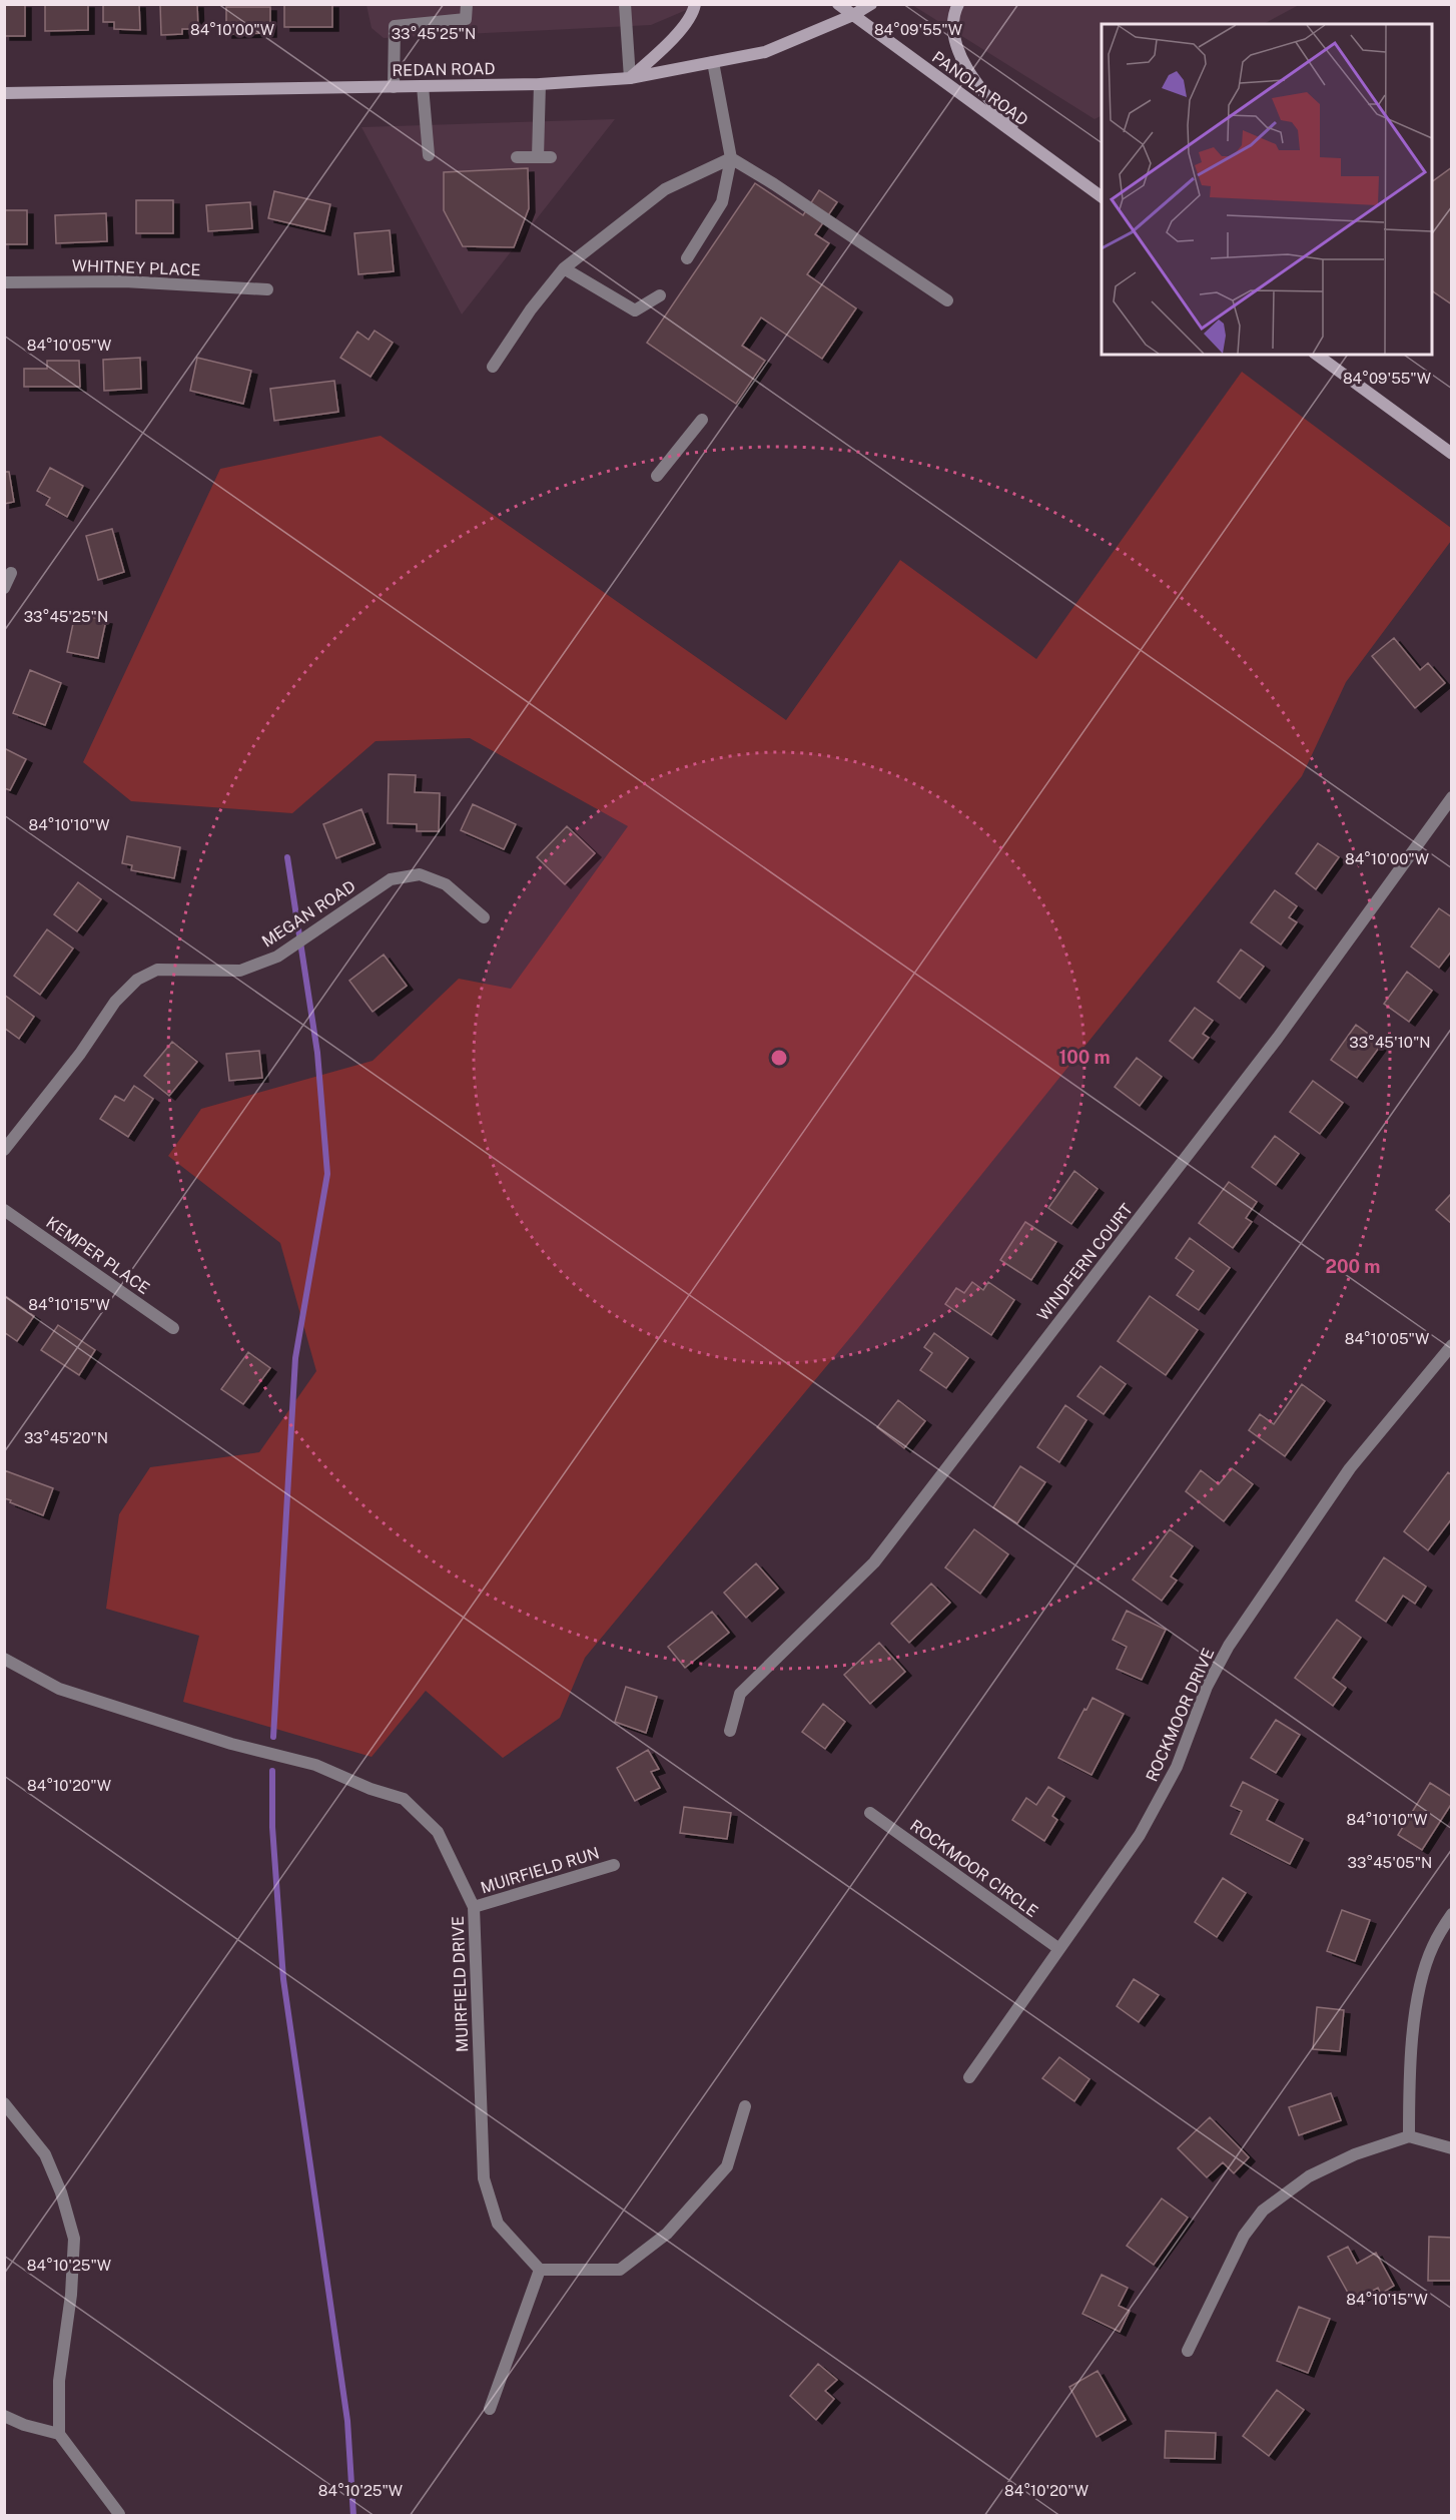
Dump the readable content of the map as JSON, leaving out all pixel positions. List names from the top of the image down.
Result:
{
  "streets": {
    "main road": ["REDAN ROAD", "PANOLA ROAD"],
    "street": [
      "WHITNEY PLACE",
      "MEGAN ROAD",
      "KEMPER PLACE",
      "WINDFERN COURT",
      "ROCKMOOR DRIVE",
      "ROCKMOOR CIRCLE",
      "MUIRFIELD RUN",
      "MUIRFIELD DRIVE"
    ]
  },
  "crossings": [
    ["REDAN ROAD", "PANOLA ROAD"],
    ["ROCKMOOR DRIVE", "ROCKMOOR CIRCLE"],
    ["MUIRFIELD RUN", "MUIRFIELD DRIVE"]
  ],
  "coordinates": [
    "84°10'00\"W",
    "84°09'55\"W",
    "33°45'25\"N",
    "84°10'05\"W",
    "84°10'10\"W",
    "33°45'10\"N",
    "84°10'15\"W",
    "33°45'20\"N",
    "84°10'20\"W",
    "33°45'05\"N",
    "84°10'25\"W"
  ],
  "rings": ["100 m", "200 m"]
}
